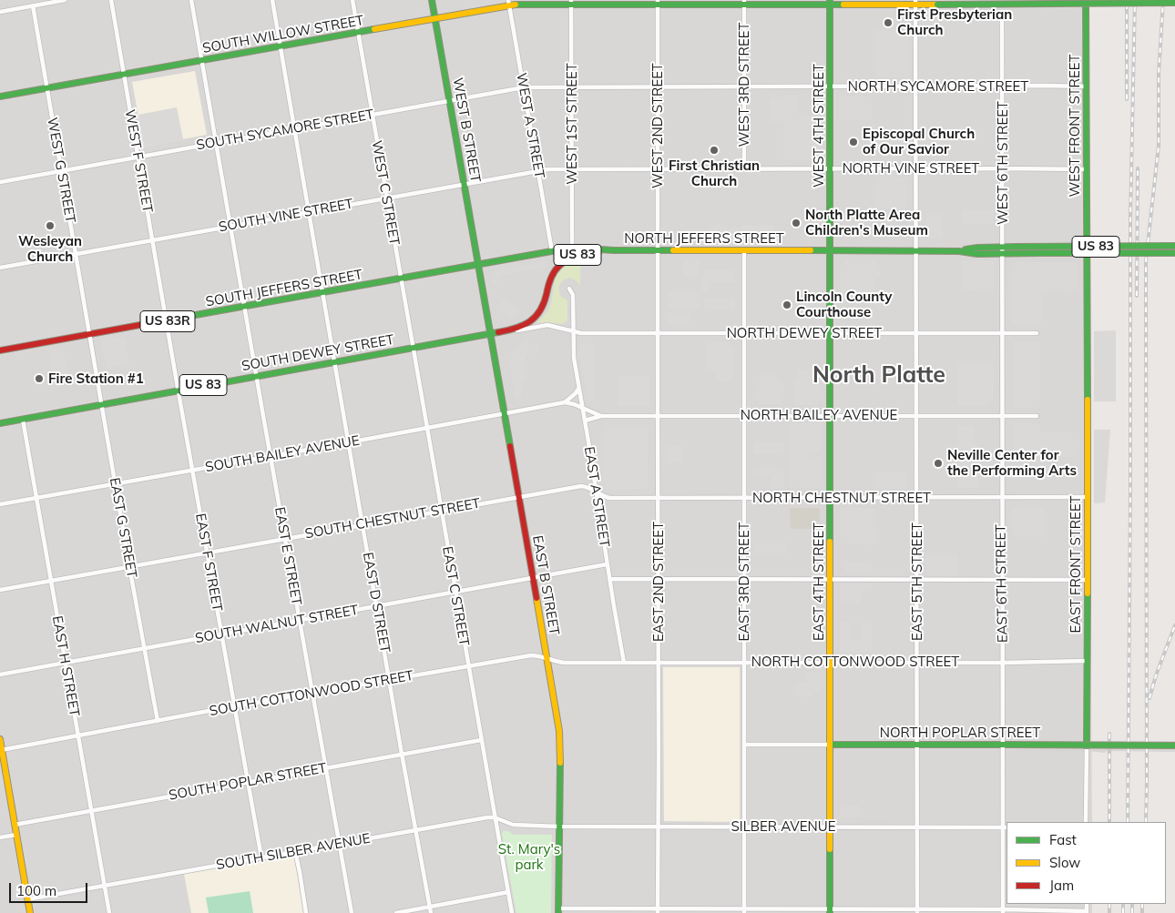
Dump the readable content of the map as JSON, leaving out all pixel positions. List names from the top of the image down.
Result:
{
  "streets": {
    "main road": [
      "SOUTH WILLOW STREET",
      "WEST 4TH STREET",
      "WEST FRONT STREET",
      "WEST B STREET",
      "NORTH JEFFERS STREET",
      "US 83",
      "SOUTH JEFFERS STREET",
      "US 83R",
      "SOUTH DEWEY STREET",
      "EAST FRONT STREET",
      "EAST 4TH STREET",
      "EAST B STREET",
      "NORTH POPLAR STREET"
    ],
    "street": [
      "WEST 3RD STREET",
      "NORTH SYCAMORE STREET",
      "WEST 1ST STREET",
      "WEST A STREET",
      "WEST 2ND STREET",
      "SOUTH SYCAMORE STREET",
      "WEST F STREET",
      "WEST 6TH STREET",
      "NORTH VINE STREET",
      "WEST G STREET",
      "WEST C STREET",
      "SOUTH VINE STREET",
      "NORTH DEWEY STREET",
      "NORTH BAILEY AVENUE",
      "SOUTH BAILEY AVENUE",
      "EAST A STREET",
      "NORTH CHESTNUT STREET",
      "SOUTH CHESTNUT STREET",
      "EAST G STREET",
      "EAST E STREET",
      "EAST F STREET",
      "EAST 2ND STREET",
      "EAST 3RD STREET",
      "EAST 5TH STREET",
      "EAST 6TH STREET",
      "EAST C STREET",
      "EAST D STREET",
      "SOUTH WALNUT STREET",
      "NORTH COTTONWOOD STREET",
      "EAST H STREET",
      "SOUTH COTTONWOOD STREET",
      "SOUTH POPLAR STREET",
      "SILBER AVENUE",
      "SOUTH SILBER AVENUE"
    ]
  },
  "crossings": [
    ["SOUTH WILLOW STREET", "WEST 3RD STREET"],
    ["SOUTH WILLOW STREET", "WEST 1ST STREET"],
    ["SOUTH WILLOW STREET", "WEST A STREET"],
    ["SOUTH WILLOW STREET", "WEST 2ND STREET"],
    ["SOUTH WILLOW STREET", "WEST 4TH STREET"],
    ["SOUTH WILLOW STREET", "WEST B STREET"],
    ["SOUTH WILLOW STREET", "WEST F STREET"],
    ["SOUTH WILLOW STREET", "WEST G STREET"],
    ["SOUTH WILLOW STREET", "WEST C STREET"],
    ["SOUTH WILLOW STREET", "EAST E STREET"],
    ["SOUTH WILLOW STREET", "EAST 5TH STREET"],
    ["SOUTH WILLOW STREET", "EAST D STREET"],
    ["WEST 3RD STREET", "NORTH SYCAMORE STREET"],
    ["WEST 3RD STREET", "NORTH VINE STREET"],
    ["NORTH SYCAMORE STREET", "WEST 1ST STREET"],
    ["NORTH SYCAMORE STREET", "WEST 2ND STREET"],
    ["NORTH SYCAMORE STREET", "WEST 4TH STREET"],
    ["NORTH SYCAMORE STREET", "WEST FRONT STREET"],
    ["NORTH SYCAMORE STREET", "SOUTH SYCAMORE STREET"],
    ["NORTH SYCAMORE STREET", "WEST 6TH STREET"],
    ["NORTH SYCAMORE STREET", "EAST 5TH STREET"],
    ["WEST 1ST STREET", "SOUTH SYCAMORE STREET"],
    ["WEST 1ST STREET", "NORTH VINE STREET"],
    ["WEST 1ST STREET", "SOUTH VINE STREET"],
    ["WEST 1ST STREET", "NORTH JEFFERS STREET"],
    ["WEST 1ST STREET", "SOUTH JEFFERS STREET"],
    ["WEST A STREET", "SOUTH SYCAMORE STREET"],
    ["WEST A STREET", "SOUTH VINE STREET"],
    ["WEST A STREET", "SOUTH JEFFERS STREET"],
    ["WEST 2ND STREET", "NORTH VINE STREET"],
    ["WEST 2ND STREET", "NORTH JEFFERS STREET"],
    ["WEST 2ND STREET", "EAST 2ND STREET"],
    ["WEST 4TH STREET", "NORTH VINE STREET"],
    ["WEST 4TH STREET", "NORTH JEFFERS STREET"],
    ["WEST 4TH STREET", "EAST 4TH STREET"],
    ["WEST FRONT STREET", "NORTH VINE STREET"],
    ["WEST FRONT STREET", "EAST FRONT STREET"],
    ["SOUTH SYCAMORE STREET", "WEST B STREET"],
    ["SOUTH SYCAMORE STREET", "WEST F STREET"],
    ["SOUTH SYCAMORE STREET", "WEST G STREET"],
    ["SOUTH SYCAMORE STREET", "WEST C STREET"],
    ["SOUTH SYCAMORE STREET", "EAST E STREET"],
    ["SOUTH SYCAMORE STREET", "EAST D STREET"],
    ["WEST B STREET", "SOUTH VINE STREET"],
    ["WEST B STREET", "SOUTH JEFFERS STREET"],
    ["WEST B STREET", "EAST B STREET"],
    ["WEST F STREET", "SOUTH VINE STREET"],
    ["WEST F STREET", "SOUTH JEFFERS STREET"],
    ["WEST F STREET", "EAST F STREET"],
    ["WEST 6TH STREET", "NORTH VINE STREET"],
    ["WEST 6TH STREET", "NORTH JEFFERS STREET"],
    ["WEST 6TH STREET", "EAST 6TH STREET"],
    ["NORTH VINE STREET", "SOUTH VINE STREET"],
    ["NORTH VINE STREET", "EAST 5TH STREET"],
    ["WEST G STREET", "SOUTH VINE STREET"],
    ["WEST G STREET", "SOUTH JEFFERS STREET"],
    ["WEST G STREET", "EAST G STREET"],
    ["WEST C STREET", "SOUTH VINE STREET"],
    ["WEST C STREET", "SOUTH JEFFERS STREET"],
    ["WEST C STREET", "EAST C STREET"],
    ["SOUTH VINE STREET", "EAST E STREET"],
    ["SOUTH VINE STREET", "EAST D STREET"],
    ["NORTH JEFFERS STREET", "SOUTH JEFFERS STREET"],
    ["NORTH JEFFERS STREET", "SOUTH DEWEY STREET"],
    ["NORTH JEFFERS STREET", "EAST 2ND STREET"],
    ["NORTH JEFFERS STREET", "EAST 3RD STREET"],
    ["NORTH JEFFERS STREET", "EAST 4TH STREET"],
    ["NORTH JEFFERS STREET", "EAST 5TH STREET"],
    ["NORTH JEFFERS STREET", "EAST 6TH STREET"],
    ["SOUTH JEFFERS STREET", "EAST G STREET"],
    ["SOUTH JEFFERS STREET", "EAST E STREET"],
    ["SOUTH JEFFERS STREET", "EAST F STREET"],
    ["SOUTH JEFFERS STREET", "EAST B STREET"],
    ["SOUTH JEFFERS STREET", "EAST C STREET"],
    ["SOUTH JEFFERS STREET", "EAST D STREET"],
    ["NORTH DEWEY STREET", "SOUTH DEWEY STREET"],
    ["NORTH DEWEY STREET", "EAST A STREET"],
    ["NORTH DEWEY STREET", "EAST 2ND STREET"],
    ["NORTH DEWEY STREET", "EAST 3RD STREET"],
    ["NORTH DEWEY STREET", "EAST 4TH STREET"],
    ["NORTH DEWEY STREET", "EAST 5TH STREET"],
    ["NORTH DEWEY STREET", "EAST 6TH STREET"],
    ["SOUTH DEWEY STREET", "EAST A STREET"],
    ["SOUTH DEWEY STREET", "EAST G STREET"],
    ["SOUTH DEWEY STREET", "EAST E STREET"],
    ["SOUTH DEWEY STREET", "EAST F STREET"],
    ["SOUTH DEWEY STREET", "EAST B STREET"],
    ["SOUTH DEWEY STREET", "EAST C STREET"],
    ["SOUTH DEWEY STREET", "EAST D STREET"],
    ["SOUTH DEWEY STREET", "EAST H STREET"],
    ["NORTH BAILEY AVENUE", "SOUTH BAILEY AVENUE"],
    ["NORTH BAILEY AVENUE", "EAST A STREET"],
    ["NORTH BAILEY AVENUE", "EAST 2ND STREET"],
    ["NORTH BAILEY AVENUE", "EAST 3RD STREET"],
    ["NORTH BAILEY AVENUE", "EAST 4TH STREET"],
    ["NORTH BAILEY AVENUE", "EAST 5TH STREET"],
    ["NORTH BAILEY AVENUE", "EAST 6TH STREET"],
    ["SOUTH BAILEY AVENUE", "EAST A STREET"],
    ["SOUTH BAILEY AVENUE", "EAST G STREET"],
    ["SOUTH BAILEY AVENUE", "EAST E STREET"],
    ["SOUTH BAILEY AVENUE", "EAST F STREET"],
    ["SOUTH BAILEY AVENUE", "EAST B STREET"],
    ["SOUTH BAILEY AVENUE", "EAST C STREET"],
    ["SOUTH BAILEY AVENUE", "EAST D STREET"],
    ["SOUTH BAILEY AVENUE", "EAST H STREET"],
    ["EAST A STREET", "NORTH CHESTNUT STREET"],
    ["EAST A STREET", "SOUTH CHESTNUT STREET"],
    ["EAST A STREET", "SOUTH WALNUT STREET"],
    ["EAST A STREET", "NORTH COTTONWOOD STREET"],
    ["EAST A STREET", "SOUTH COTTONWOOD STREET"],
    ["NORTH CHESTNUT STREET", "SOUTH CHESTNUT STREET"],
    ["NORTH CHESTNUT STREET", "EAST FRONT STREET"],
    ["NORTH CHESTNUT STREET", "EAST 2ND STREET"],
    ["NORTH CHESTNUT STREET", "EAST 3RD STREET"],
    ["NORTH CHESTNUT STREET", "EAST 4TH STREET"],
    ["NORTH CHESTNUT STREET", "EAST 5TH STREET"],
    ["NORTH CHESTNUT STREET", "EAST 6TH STREET"],
    ["SOUTH CHESTNUT STREET", "EAST G STREET"],
    ["SOUTH CHESTNUT STREET", "EAST E STREET"],
    ["SOUTH CHESTNUT STREET", "EAST F STREET"],
    ["SOUTH CHESTNUT STREET", "EAST B STREET"],
    ["SOUTH CHESTNUT STREET", "EAST C STREET"],
    ["SOUTH CHESTNUT STREET", "EAST D STREET"],
    ["SOUTH CHESTNUT STREET", "EAST H STREET"],
    ["EAST G STREET", "SOUTH WALNUT STREET"],
    ["EAST G STREET", "SOUTH COTTONWOOD STREET"],
    ["EAST E STREET", "SOUTH WALNUT STREET"],
    ["EAST E STREET", "SOUTH COTTONWOOD STREET"],
    ["EAST E STREET", "SOUTH POPLAR STREET"],
    ["EAST E STREET", "SOUTH SILBER AVENUE"],
    ["EAST F STREET", "SOUTH WALNUT STREET"],
    ["EAST F STREET", "SOUTH COTTONWOOD STREET"],
    ["EAST F STREET", "SOUTH POPLAR STREET"],
    ["EAST F STREET", "SOUTH SILBER AVENUE"],
    ["EAST FRONT STREET", "NORTH COTTONWOOD STREET"],
    ["EAST 2ND STREET", "NORTH COTTONWOOD STREET"],
    ["EAST 2ND STREET", "SILBER AVENUE"],
    ["EAST 3RD STREET", "NORTH COTTONWOOD STREET"],
    ["EAST 3RD STREET", "NORTH POPLAR STREET"],
    ["EAST 3RD STREET", "SILBER AVENUE"],
    ["EAST 4TH STREET", "NORTH COTTONWOOD STREET"],
    ["EAST 4TH STREET", "NORTH POPLAR STREET"],
    ["EAST 4TH STREET", "SILBER AVENUE"],
    ["EAST 5TH STREET", "NORTH COTTONWOOD STREET"],
    ["EAST 5TH STREET", "NORTH POPLAR STREET"],
    ["EAST 5TH STREET", "SILBER AVENUE"],
    ["EAST 6TH STREET", "NORTH COTTONWOOD STREET"],
    ["EAST 6TH STREET", "NORTH POPLAR STREET"],
    ["EAST 6TH STREET", "SILBER AVENUE"],
    ["EAST B STREET", "SOUTH WALNUT STREET"],
    ["EAST B STREET", "SOUTH COTTONWOOD STREET"],
    ["EAST B STREET", "SILBER AVENUE"],
    ["EAST B STREET", "SOUTH SILBER AVENUE"],
    ["EAST C STREET", "SOUTH WALNUT STREET"],
    ["EAST C STREET", "SOUTH COTTONWOOD STREET"],
    ["EAST C STREET", "SOUTH POPLAR STREET"],
    ["EAST C STREET", "SOUTH SILBER AVENUE"],
    ["EAST D STREET", "SOUTH WALNUT STREET"],
    ["EAST D STREET", "SOUTH COTTONWOOD STREET"],
    ["EAST D STREET", "SOUTH POPLAR STREET"],
    ["EAST D STREET", "SOUTH SILBER AVENUE"],
    ["SOUTH WALNUT STREET", "EAST H STREET"],
    ["NORTH COTTONWOOD STREET", "SOUTH COTTONWOOD STREET"],
    ["EAST H STREET", "SOUTH COTTONWOOD STREET"],
    ["EAST H STREET", "SOUTH POPLAR STREET"],
    ["EAST H STREET", "SOUTH SILBER AVENUE"],
    ["SILBER AVENUE", "SOUTH SILBER AVENUE"]
  ],
  "districts": ["North Platte"],
  "parks": ["St. Mary's park"],
  "places": [
    "First Presbyterian Church",
    "Episcopal Church of Our Savior",
    "First Christian Church",
    "North Platte Area Children's Museum",
    "Wesleyan Church",
    "Lincoln County Courthouse",
    "Fire Station #1",
    "Neville Center for the Performing Arts"
  ],
  "legend": ["Fast", "Slow", "Jam"],
  "scale_bar": "100 m"
}
